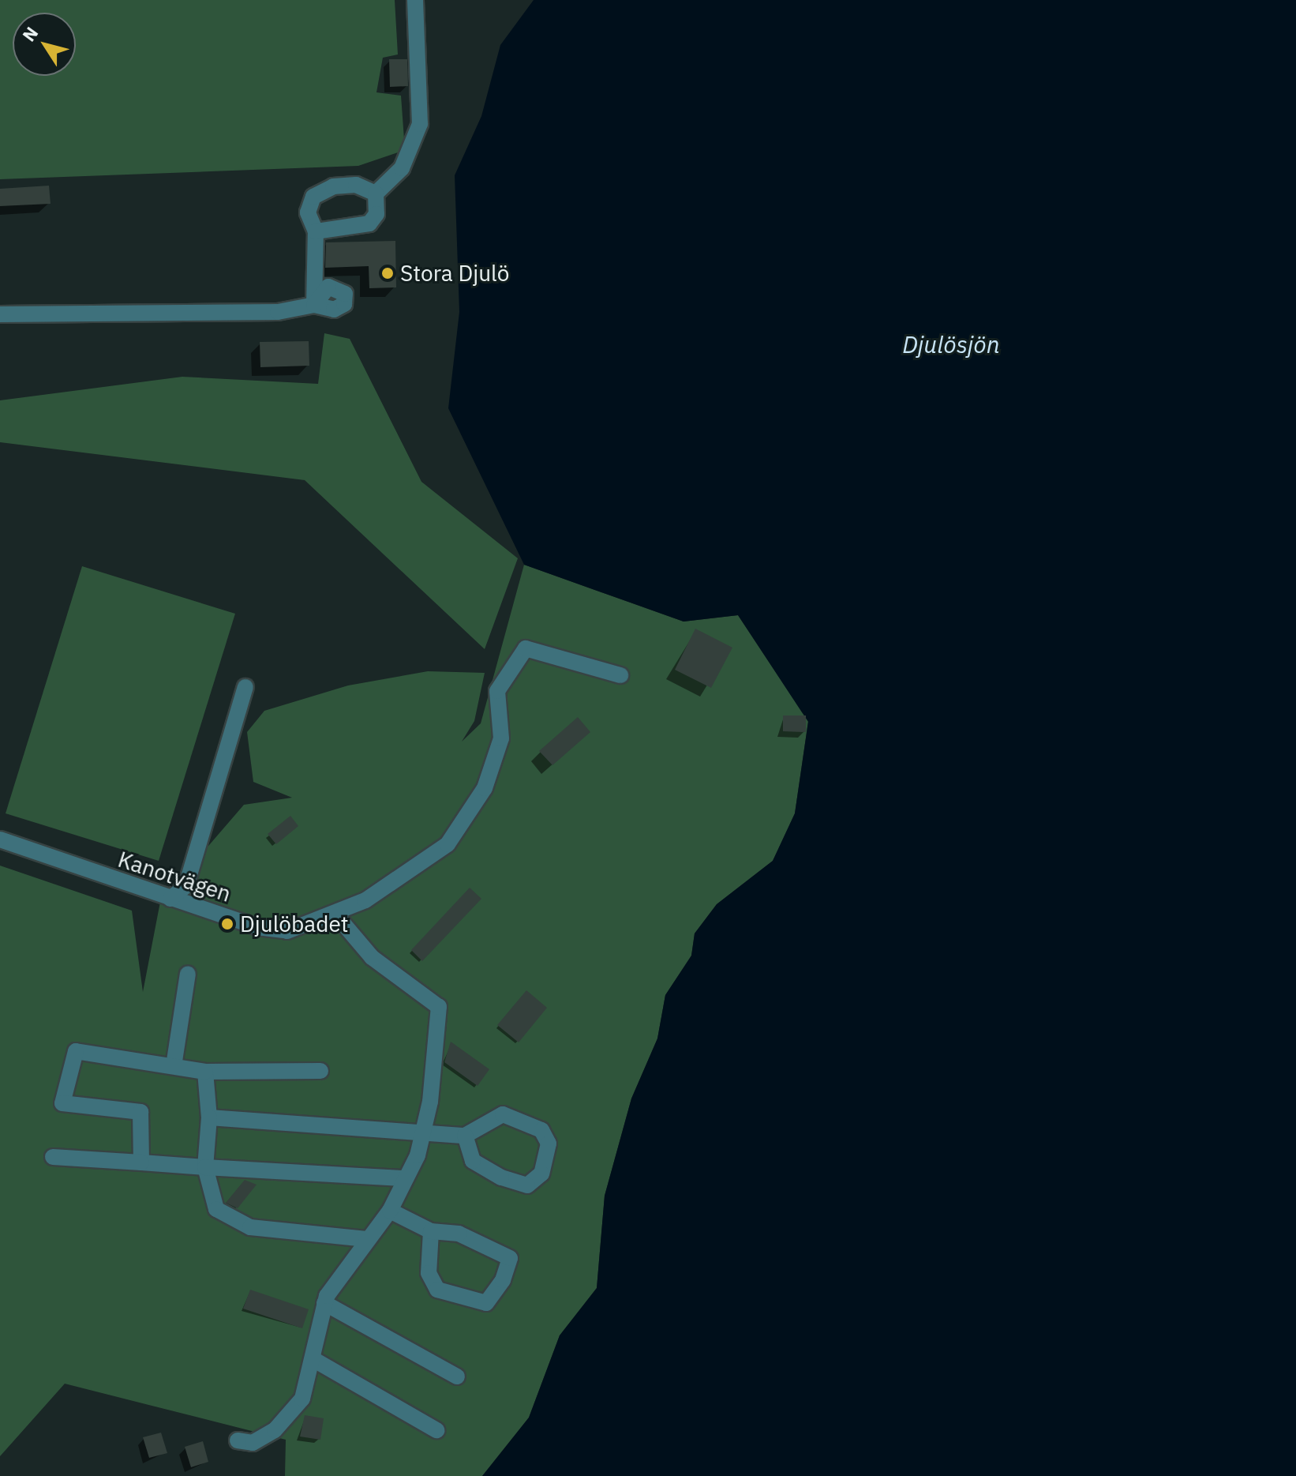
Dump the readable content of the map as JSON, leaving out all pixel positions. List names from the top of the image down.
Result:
{
  "streets": {
    "street": ["Kanotvägen"]
  },
  "water": ["Djulösjön"],
  "places": ["Stora Djulö", "Djulöbadet"],
  "north": "top left"
}
